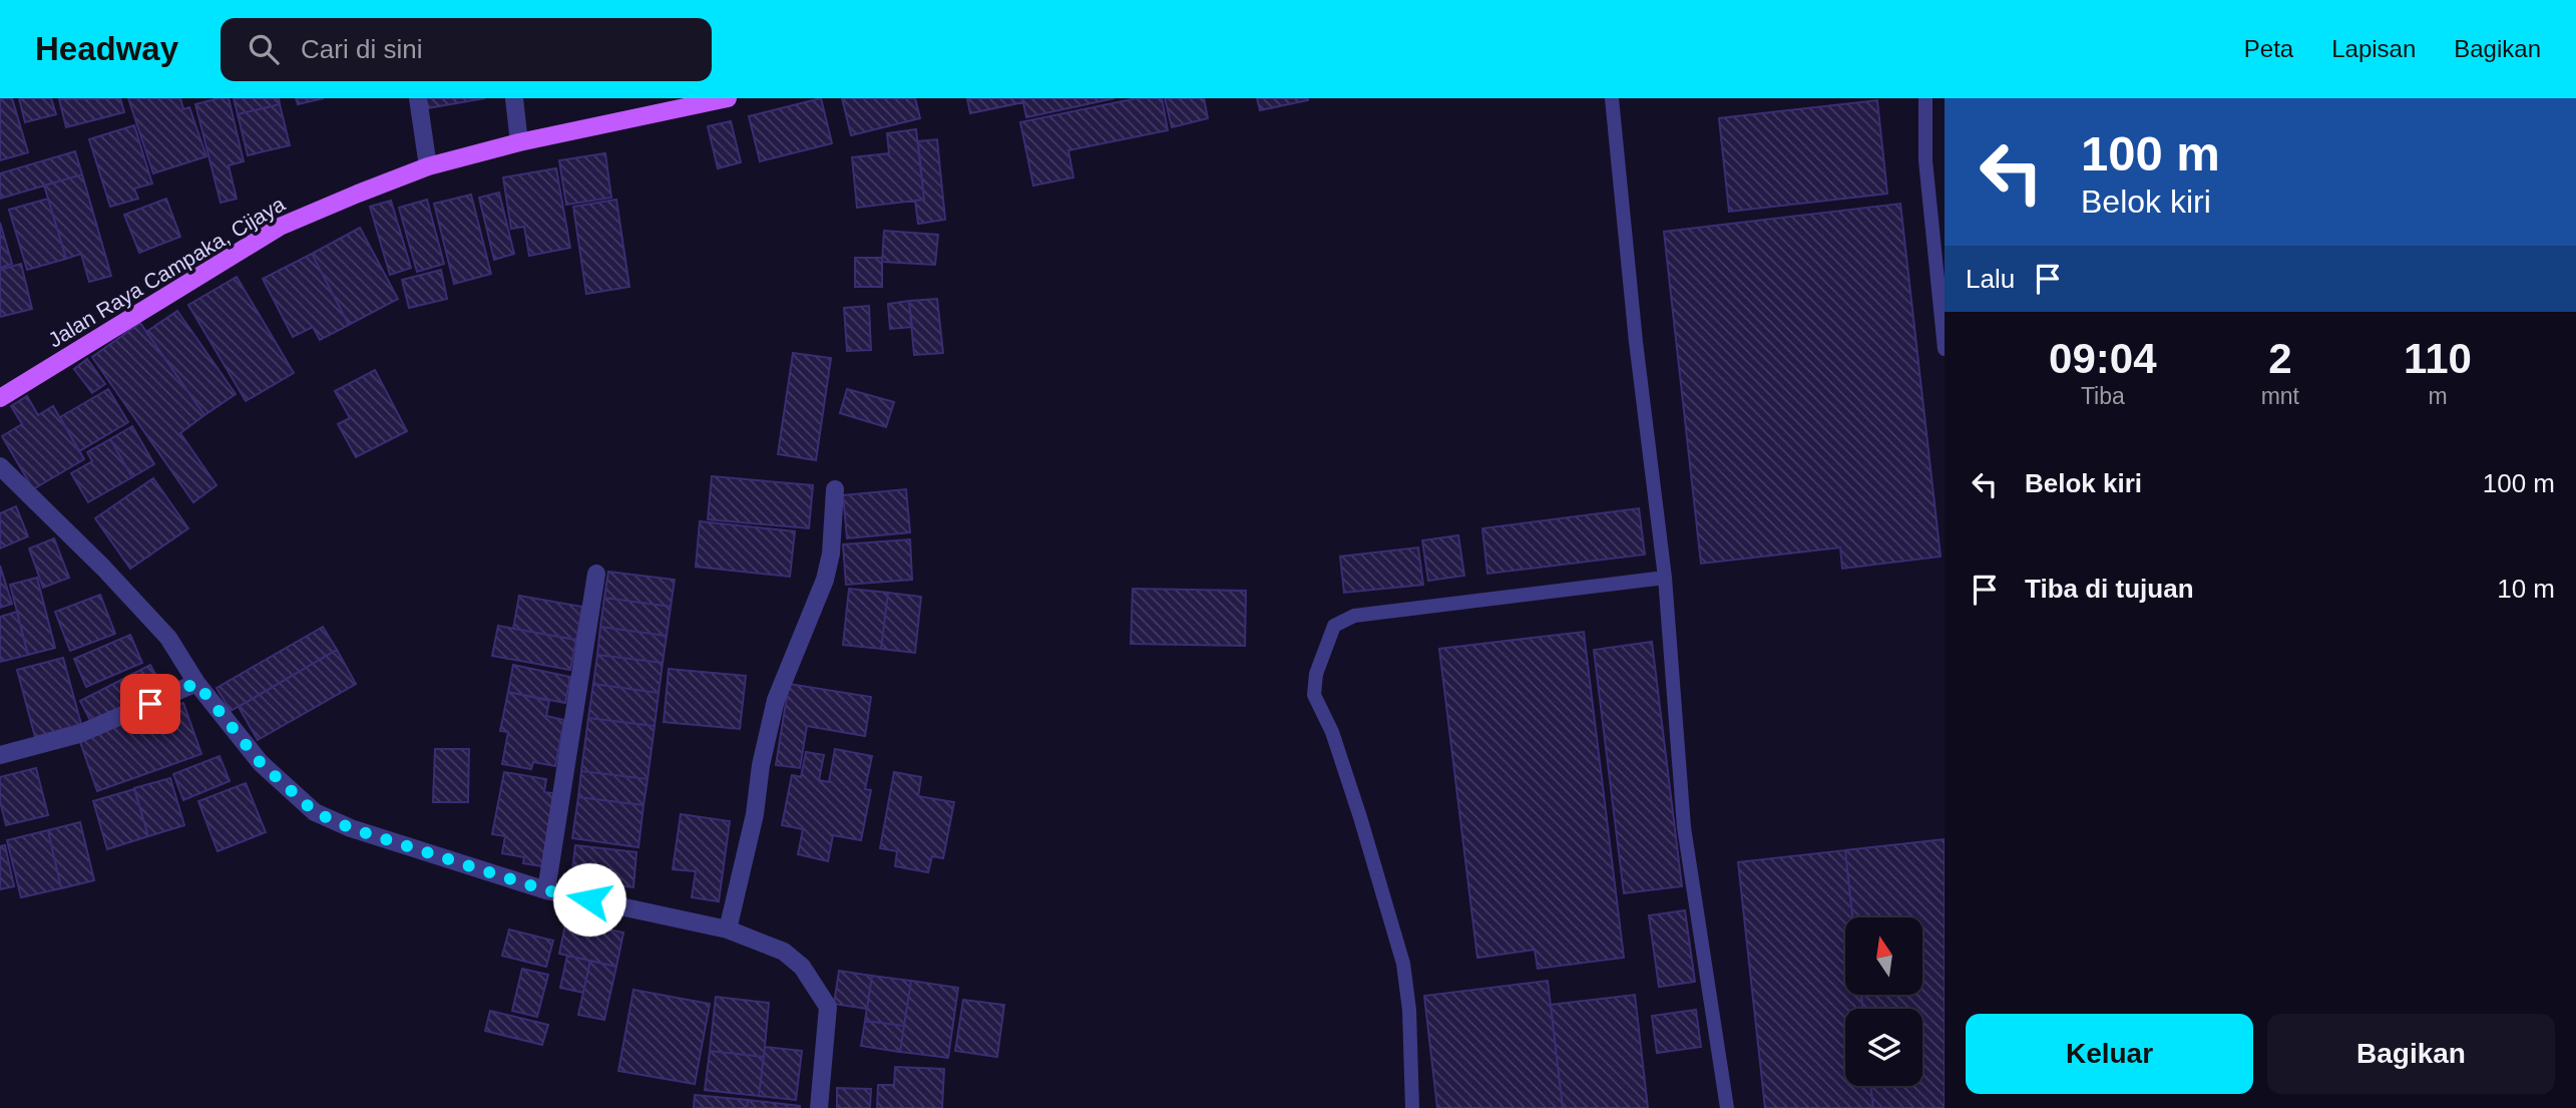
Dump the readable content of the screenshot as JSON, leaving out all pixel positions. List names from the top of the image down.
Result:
{
  "streets": {
    "main road": ["Jalan Raya Campaka, Cijaya"]
  },
  "north": "top",
  "page": {
    "header": "Headway",
    "search": "Cari di sini",
    "nav": ["Peta", "Lapisan", "Bagikan"],
    "turn": ["100 m", "Belok kiri"],
    "then": "Lalu",
    "eta": [
      "09:04",
      "Tiba",
      "2",
      "mnt",
      "110",
      "m"
    ],
    "list": [
      {
        "name": "Belok kiri",
        "value": "100 m"
      },
      {
        "name": "Tiba di tujuan",
        "value": "10 m"
      }
    ],
    "buttons": ["Keluar", "Bagikan"]
  }
}
